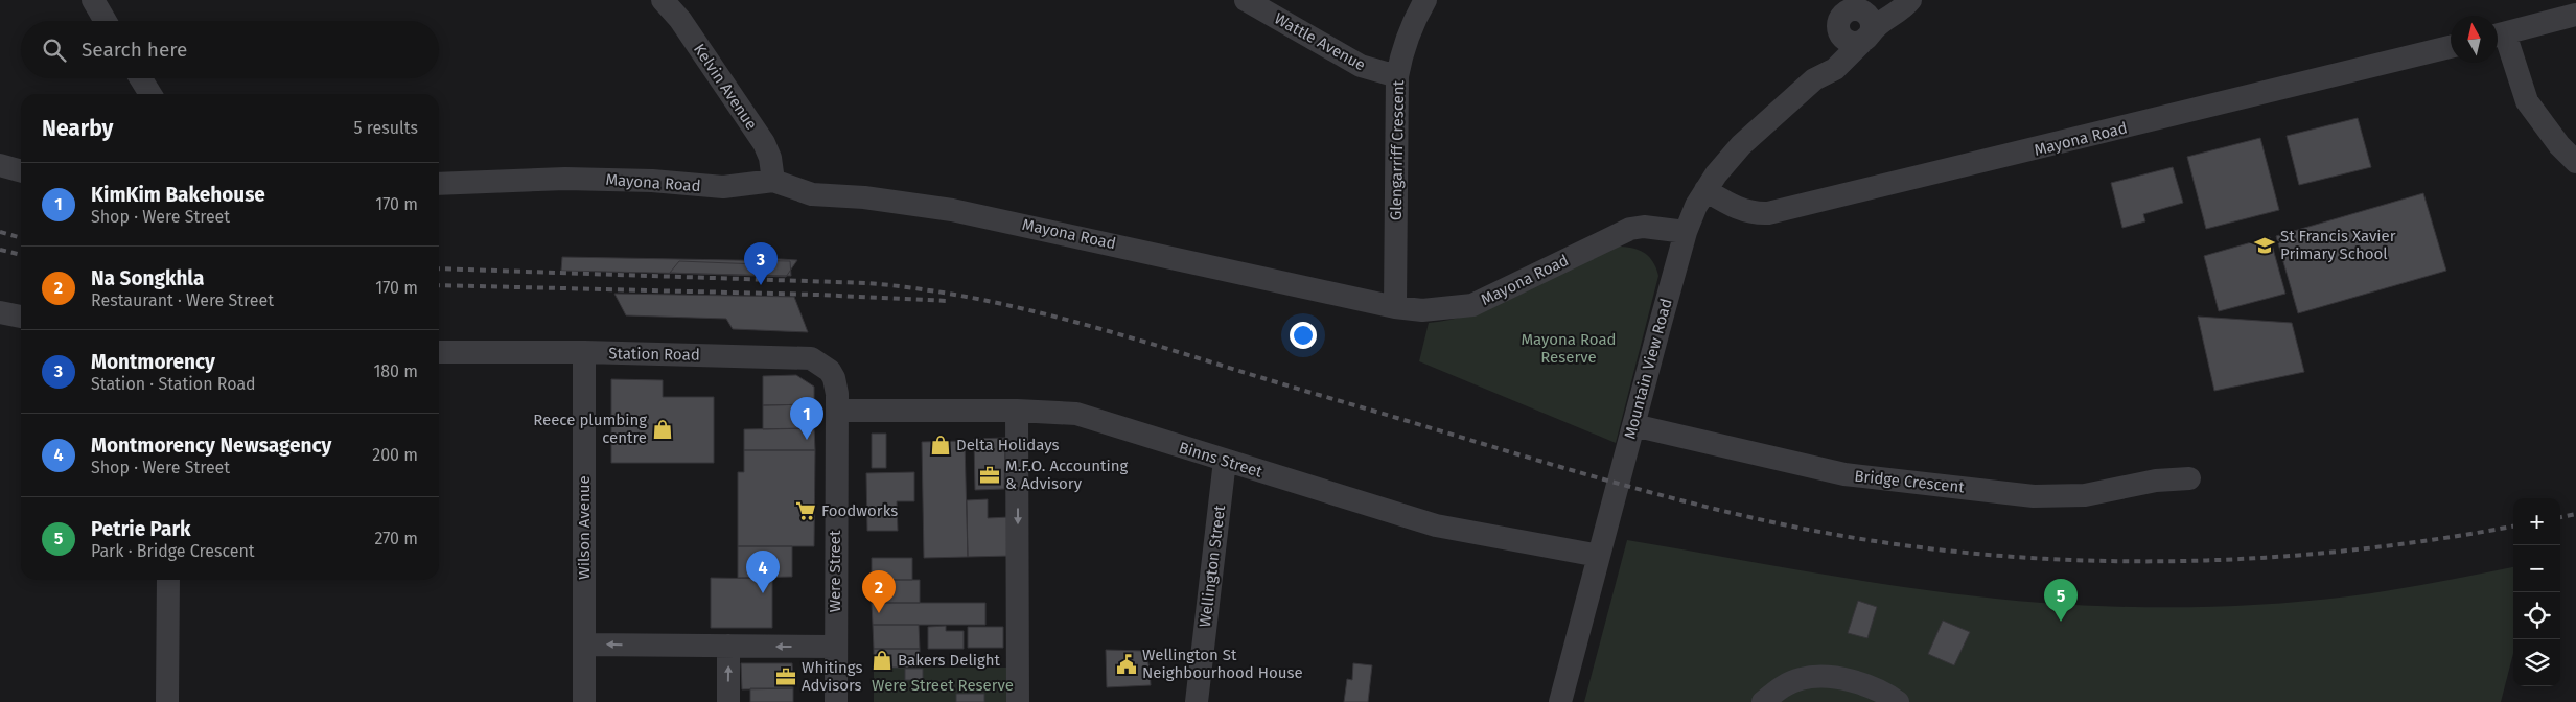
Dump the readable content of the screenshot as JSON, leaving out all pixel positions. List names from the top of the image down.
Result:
{
  "streets": {
    "street": [
      "Wattle Avenue",
      "Kelvin Avenue",
      "Mayona Road",
      "Glengarriff Crescent",
      "Station Road",
      "Mountain View Road",
      "Binns Street",
      "Bridge Crescent",
      "Wilson Avenue",
      "Wellington Street",
      "Were Street"
    ]
  },
  "crossings": [
    ["Wattle Avenue", "Glengarriff Crescent"],
    ["Kelvin Avenue", "Mayona Road"],
    ["Mayona Road", "Glengarriff Crescent"],
    ["Mayona Road", "Mountain View Road"],
    ["Station Road", "Binns Street"],
    ["Station Road", "Wilson Avenue"],
    ["Station Road", "Were Street"],
    ["Mountain View Road", "Binns Street"],
    ["Mountain View Road", "Bridge Crescent"],
    ["Binns Street", "Wellington Street"],
    ["Binns Street", "Were Street"]
  ],
  "parks": ["Mayona Road Reserve", "Were Street Reserve"],
  "places": {
    "school or university": ["St Francis Xavier Primary School"],
    "shop": ["Reece plumbing centre", "Delta Holidays", "Bakers Delight"],
    "office": ["M.F.O. Accounting & Advisory", "Whitings Advisors"],
    "supermarket": ["Foodworks"],
    "public building": ["Wellington St Neighbourhood House"]
  },
  "north": "top",
  "page": {
    "search": "Search here",
    "heading": ["Nearby", "5 results"],
    "list": [
      {
        "mark": "1",
        "name": "KimKim Bakehouse",
        "note": "Shop · Were Street",
        "value": "170 m"
      },
      {
        "mark": "2",
        "name": "Na Songkhla",
        "note": "Restaurant · Were Street",
        "value": "170 m"
      },
      {
        "mark": "3",
        "name": "Montmorency",
        "note": "Station · Station Road",
        "value": "180 m"
      },
      {
        "mark": "4",
        "name": "Montmorency Newsagency",
        "note": "Shop · Were Street",
        "value": "200 m"
      },
      {
        "mark": "5",
        "name": "Petrie Park",
        "note": "Park · Bridge Crescent",
        "value": "270 m"
      }
    ],
    "pins": [
      "3",
      "1",
      "4",
      "2",
      "5"
    ],
    "map_buttons": ["+", "−"]
  }
}
